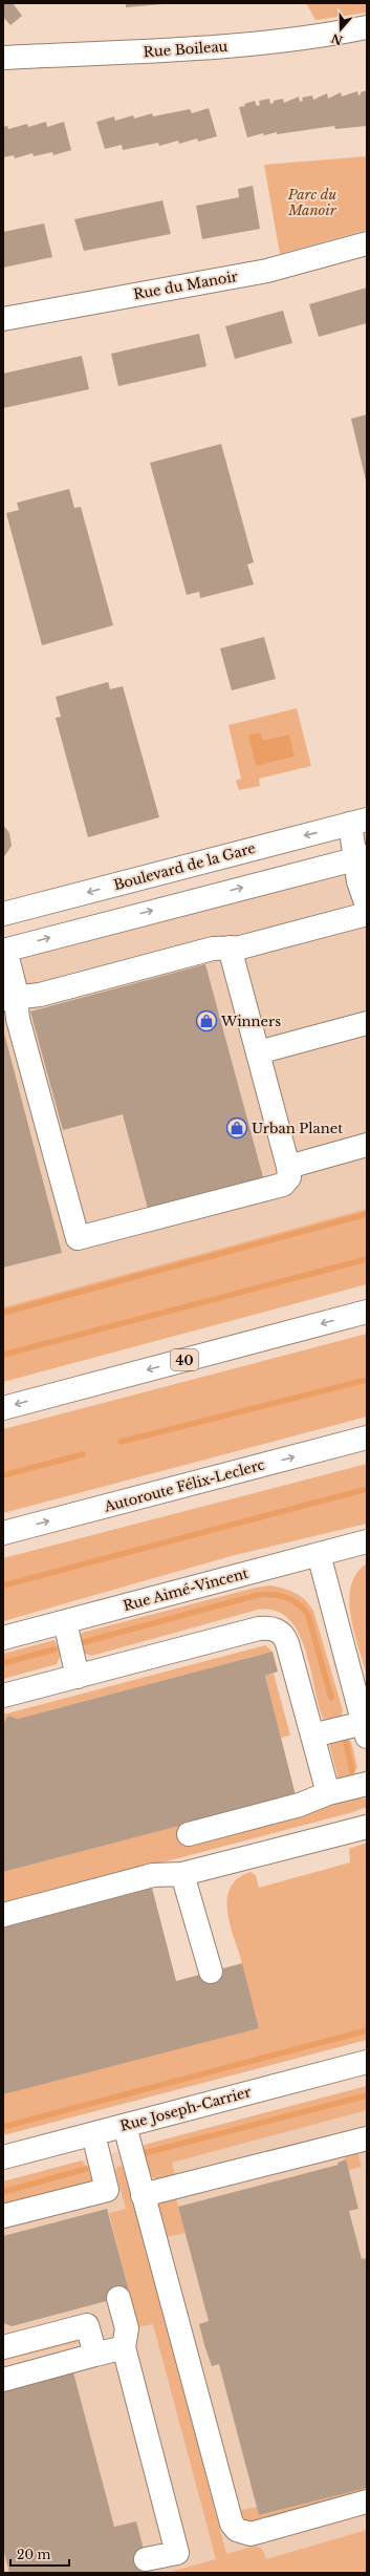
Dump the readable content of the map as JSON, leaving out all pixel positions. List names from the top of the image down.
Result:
{
  "streets": {
    "main road": [
      "Rue Boileau",
      "Rue du Manoir",
      "Boulevard de la Gare",
      "40",
      "Autoroute Félix-Leclerc",
      "Rue Aimé-Vincent",
      "Rue Joseph-Carrier"
    ]
  },
  "parks": ["Parc du Manoir"],
  "places": {
    "shop": ["Winners", "Urban Planet"]
  },
  "scale_bar": "20 m",
  "north": "bottom"
}
